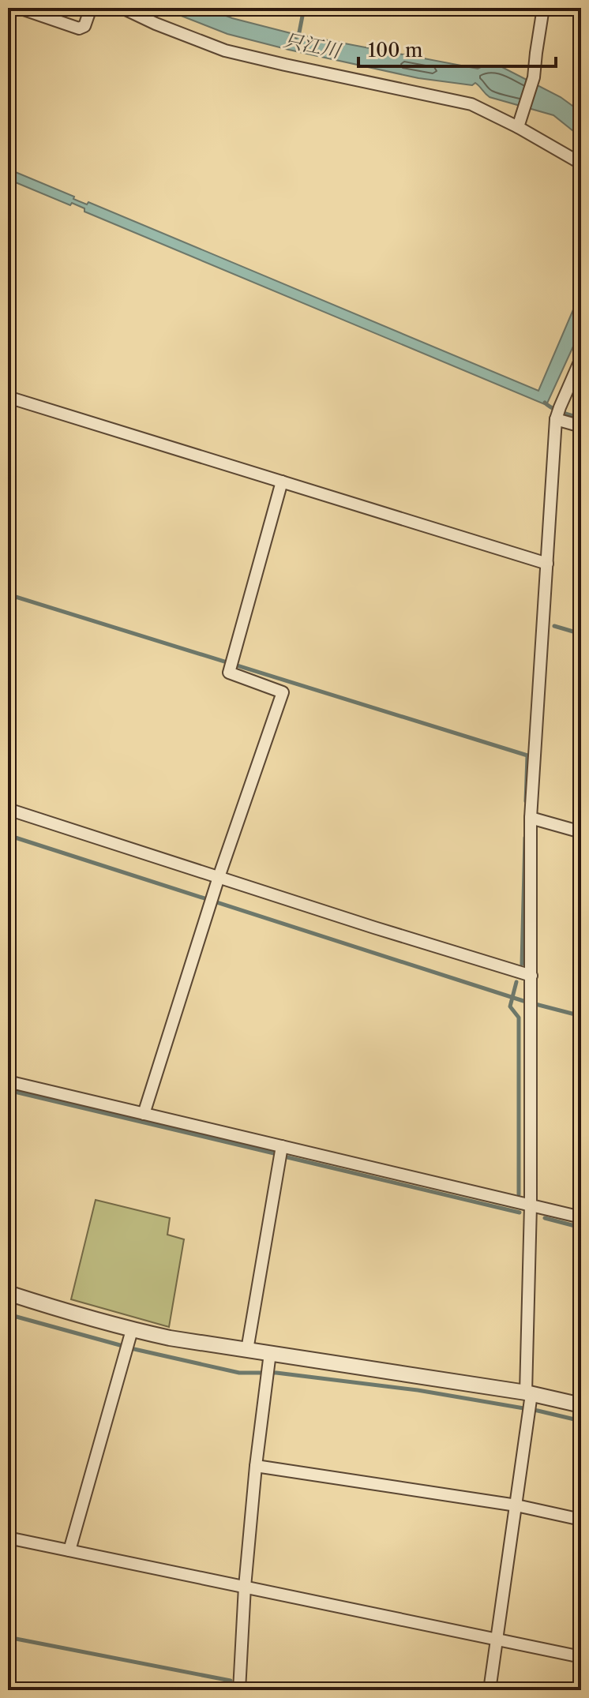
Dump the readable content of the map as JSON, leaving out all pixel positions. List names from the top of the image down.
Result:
{
  "water": ["只江川"],
  "scale_bar": "100 m"
}
